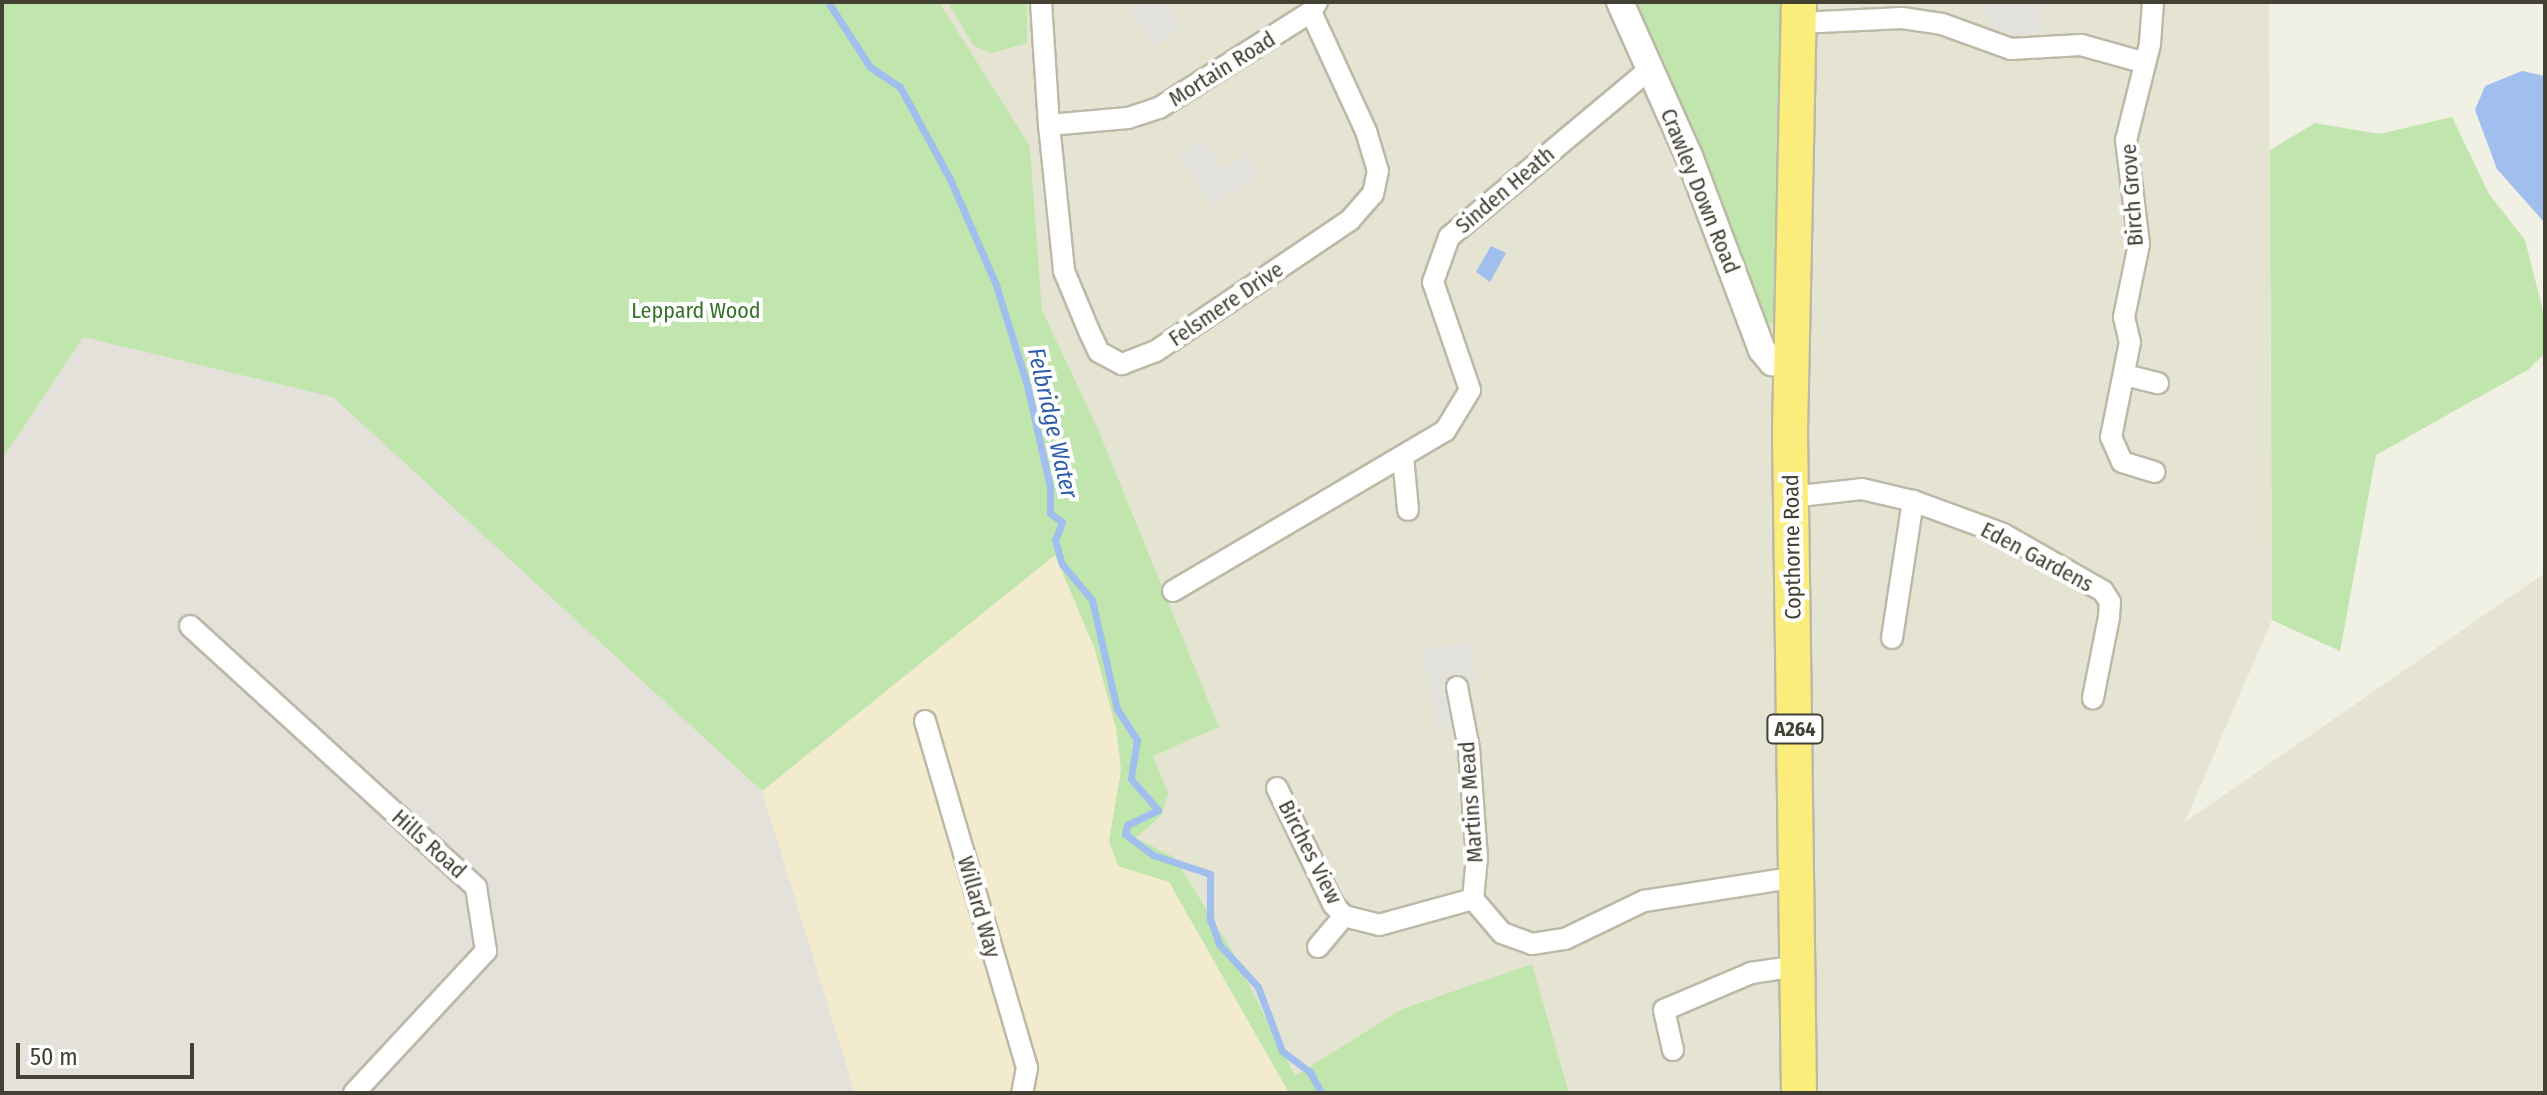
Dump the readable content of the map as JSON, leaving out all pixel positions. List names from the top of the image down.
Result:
{
  "streets": {
    "highway": ["Copthorne Road", "A264"],
    "street": [
      "Mortain Road",
      "Sinden Heath",
      "Crawley Down Road",
      "Birch Grove",
      "Felsmere Drive",
      "Eden Gardens",
      "Martins Mead",
      "Hills Road",
      "Birches View",
      "Willard Way"
    ]
  },
  "crossings": [
    ["Mortain Road", "Felsmere Drive"],
    ["Sinden Heath", "Crawley Down Road"],
    ["Crawley Down Road", "Copthorne Road"],
    ["Copthorne Road", "Eden Gardens"],
    ["Martins Mead", "Birches View"]
  ],
  "water": ["Felbridge Water"],
  "parks": ["Leppard Wood"],
  "scale_bar": "50 m"
}
